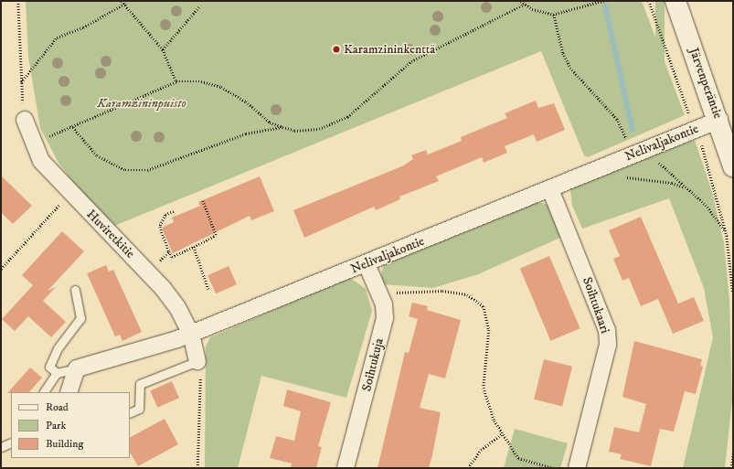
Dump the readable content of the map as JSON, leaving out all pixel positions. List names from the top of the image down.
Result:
{
  "streets": {
    "street": [
      "Järvenperäntie",
      "Nelivaljakontie",
      "Huviretkitie",
      "Soihtukaari",
      "Soihtukuja"
    ]
  },
  "crossings": [
    ["Järvenperäntie", "Nelivaljakontie"],
    ["Nelivaljakontie", "Huviretkitie"],
    ["Nelivaljakontie", "Soihtukaari"],
    ["Nelivaljakontie", "Soihtukuja"]
  ],
  "parks": ["Karamzininpuisto"],
  "places": ["Karamzininkenttä"],
  "legend": ["Road", "Park", "Building"]
}
